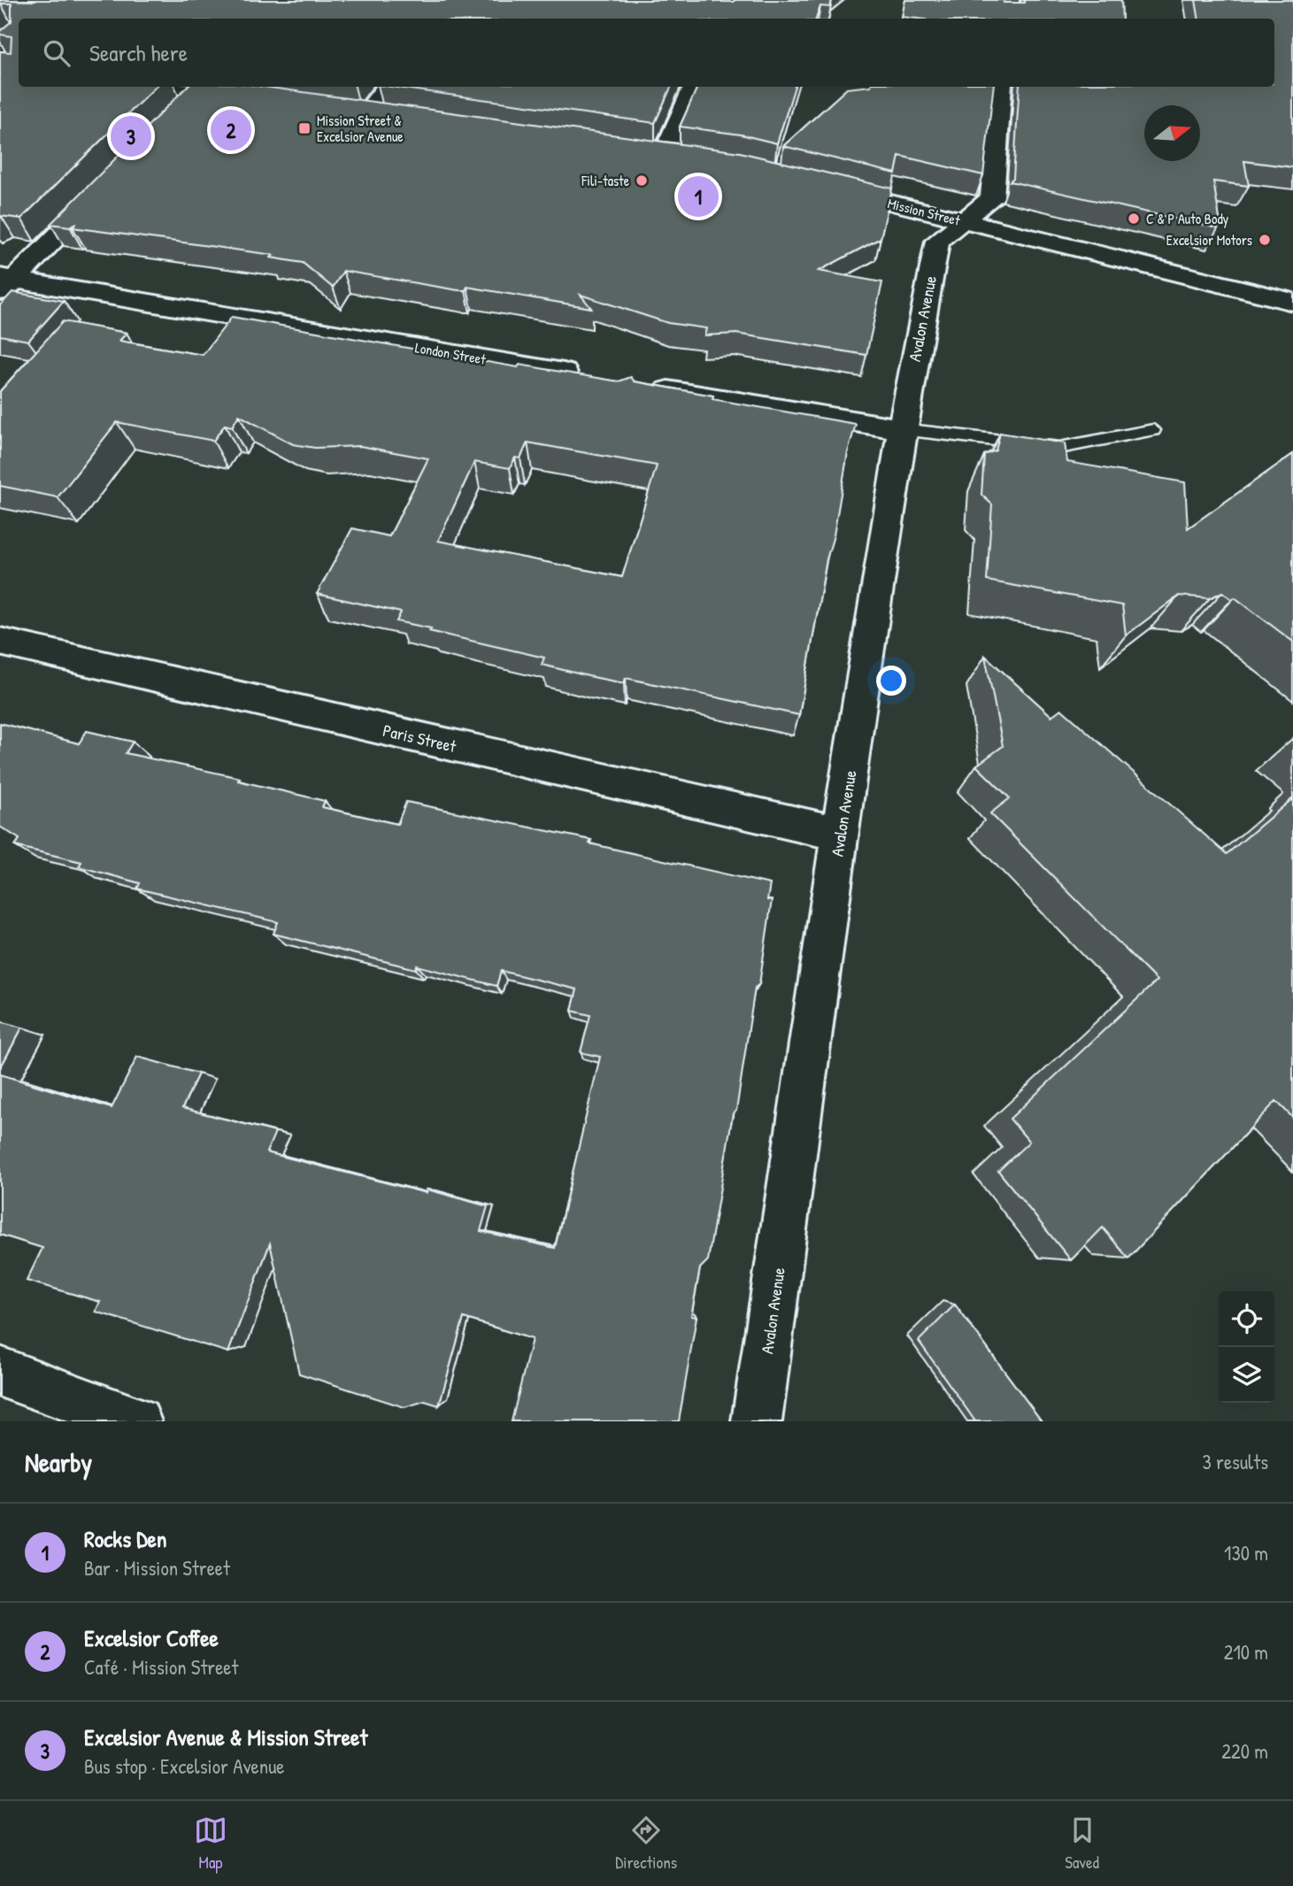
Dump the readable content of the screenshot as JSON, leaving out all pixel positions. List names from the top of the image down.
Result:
{
  "streets": {
    "street": [
      "Mission Street",
      "Avalon Avenue",
      "London Street",
      "Paris Street"
    ]
  },
  "crossings": [
    ["Mission Street", "Avalon Avenue"],
    ["Avalon Avenue", "Paris Street"]
  ],
  "places": {
    "transit": ["Mission Street & Excelsior Avenue"],
    "other": ["Fili-taste", "C & P Auto Body", "Excelsior Motors"]
  },
  "north": "right",
  "page": {
    "search": "Search here",
    "pins": ["2", "3", "1"],
    "heading": ["Nearby", "3 results"],
    "list": [
      {
        "mark": "1",
        "name": "Rocks Den",
        "note": "Bar · Mission Street",
        "value": "130 m"
      },
      {
        "mark": "2",
        "name": "Excelsior Coffee",
        "note": "Café · Mission Street",
        "value": "210 m"
      },
      {
        "mark": "3",
        "name": "Excelsior Avenue & Mission Street",
        "note": "Bus stop · Excelsior Avenue",
        "value": "220 m"
      }
    ],
    "nav": ["Map", "Directions", "Saved"]
  }
}
